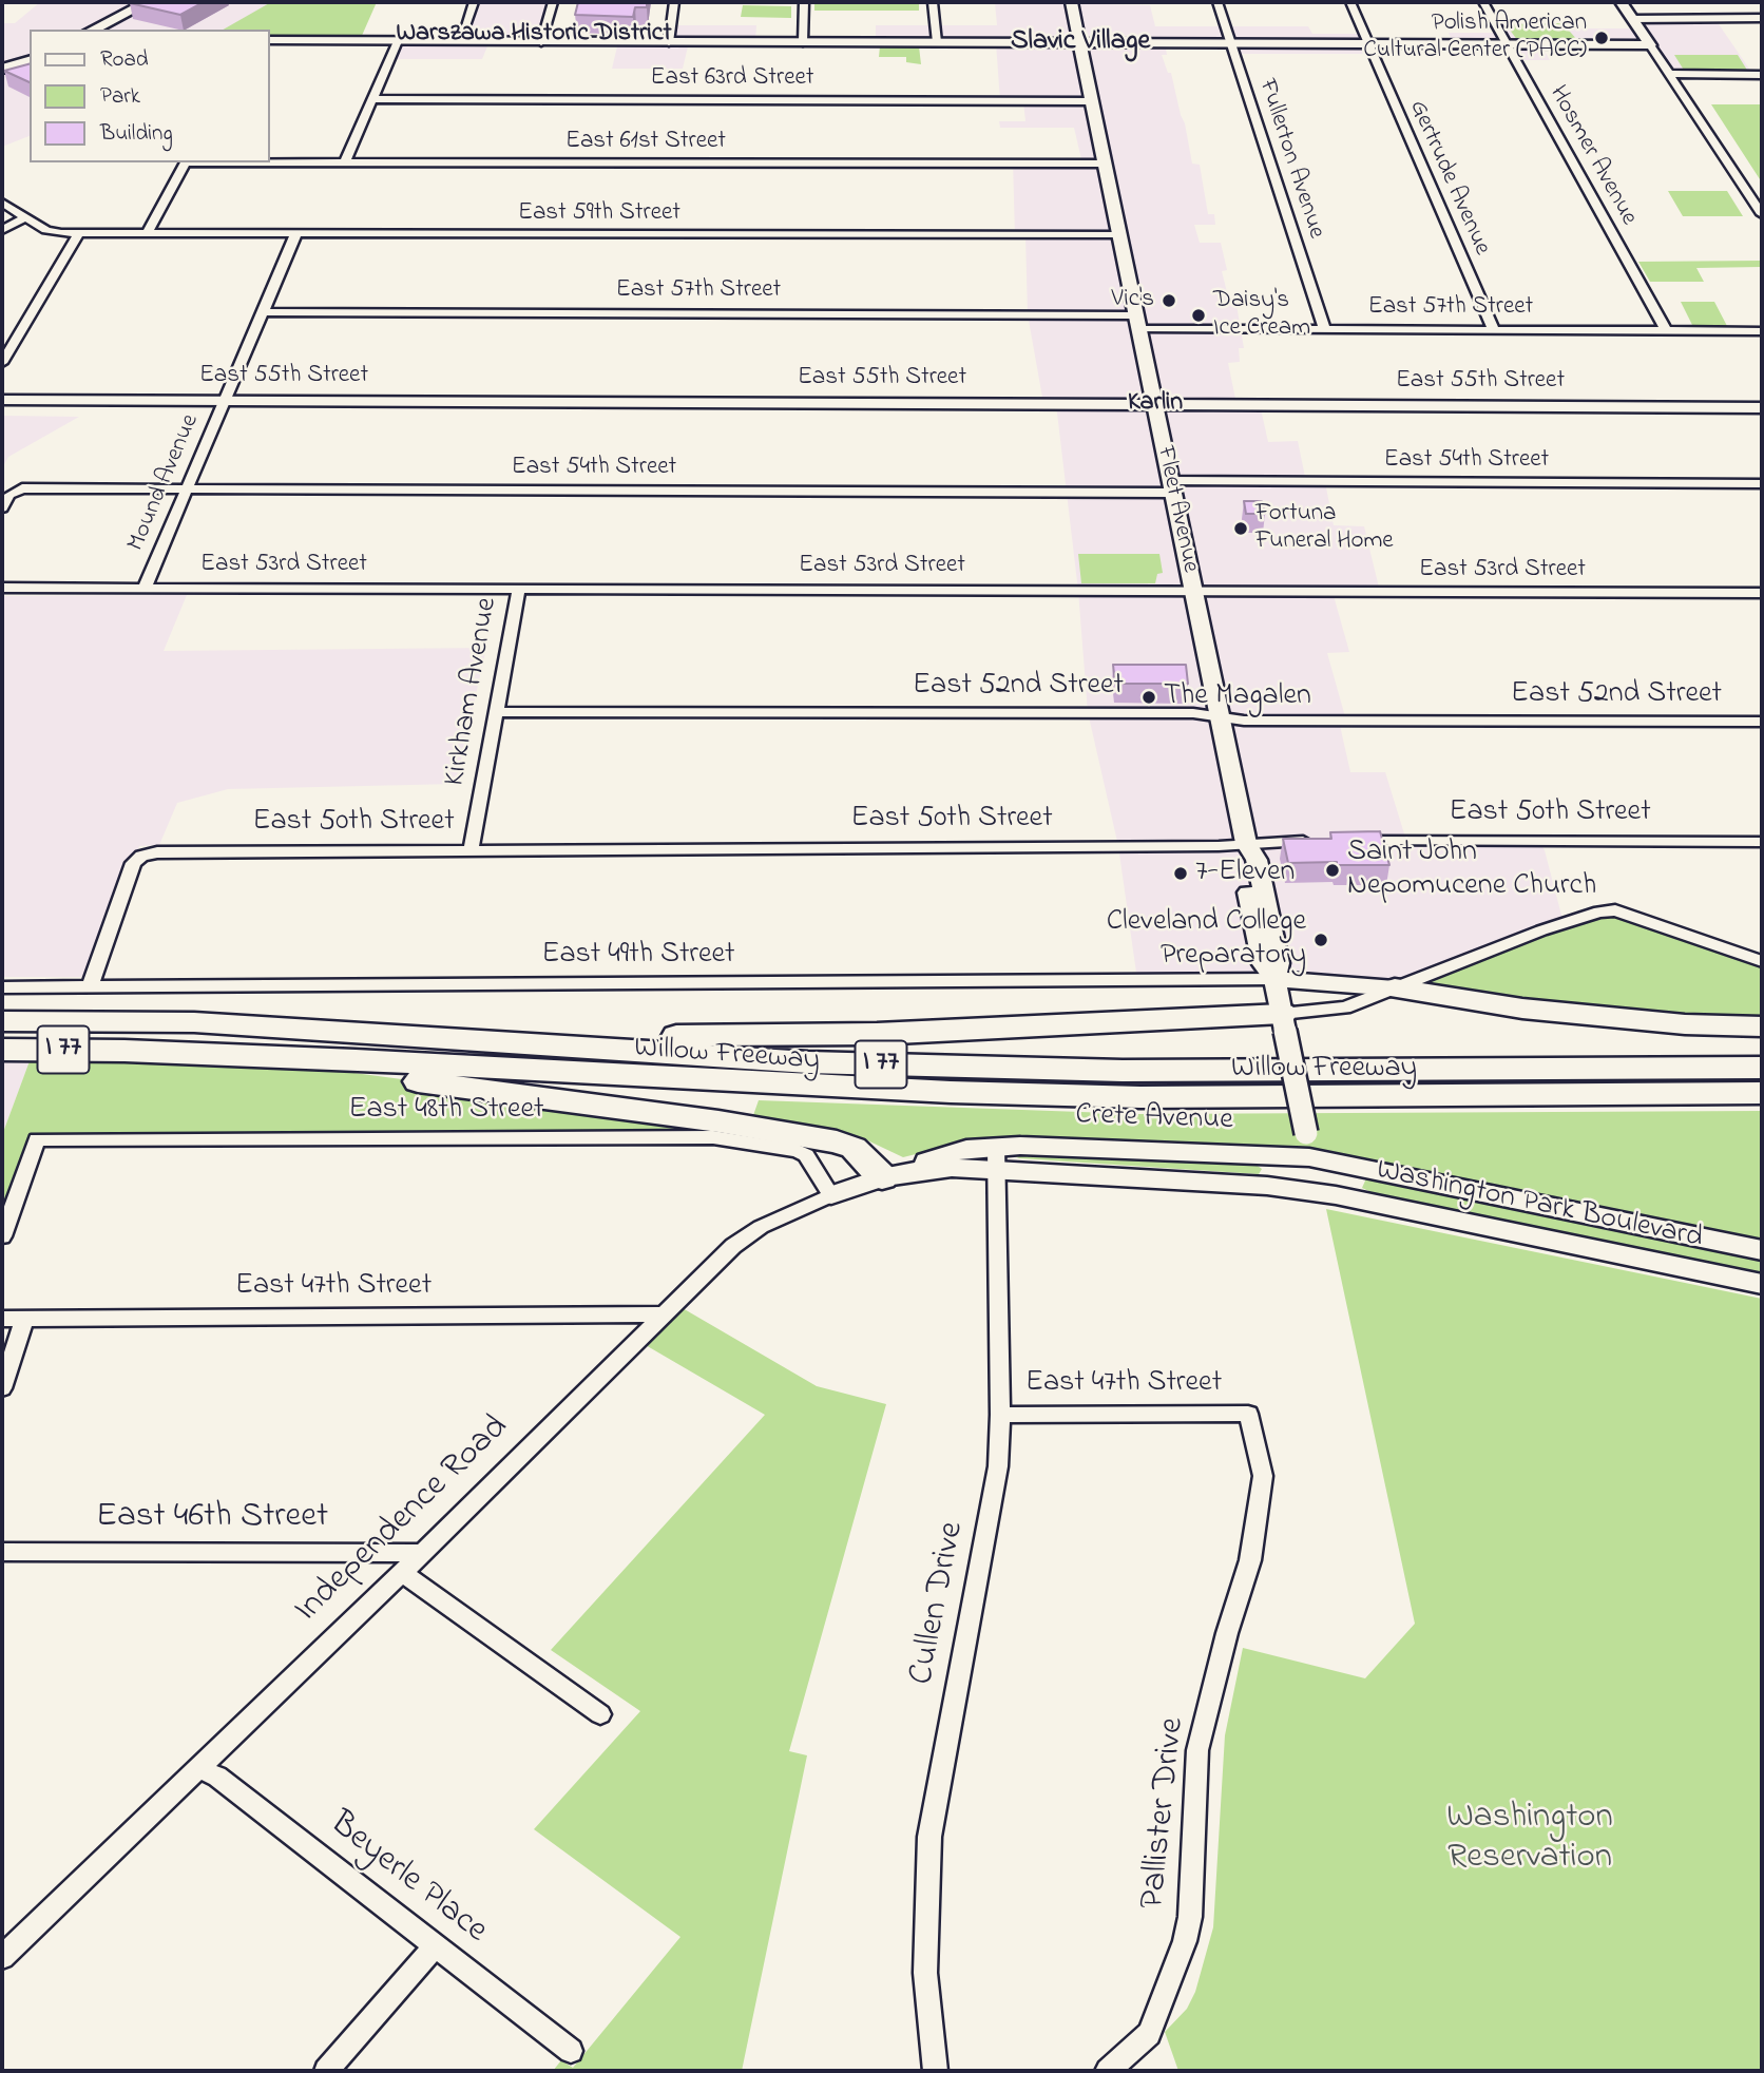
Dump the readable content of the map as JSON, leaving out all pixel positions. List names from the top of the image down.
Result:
{
  "streets": {
    "highway": ["I 77", "Willow Freeway"],
    "street": [
      "East 63rd Street",
      "East 61st Street",
      "Hosmer Avenue",
      "Fullerton Avenue",
      "Gertrude Avenue",
      "East 59th Street",
      "East 57th Street",
      "East 55th Street",
      "East 54th Street",
      "Mound Avenue",
      "Fleet Avenue",
      "East 53rd Street",
      "East 52nd Street",
      "Kirkham Avenue",
      "East 50th Street",
      "East 49th Street",
      "East 48th Street",
      "Crete Avenue",
      "Washington Park Boulevard",
      "East 47th Street",
      "East 46th Street",
      "Independence Road",
      "Cullen Drive",
      "Pallister Drive",
      "Beyerle Place"
    ]
  },
  "crossings": [
    ["East 63rd Street", "Fleet Avenue"],
    ["East 61st Street", "Fleet Avenue"],
    ["Hosmer Avenue", "East 57th Street"],
    ["Fullerton Avenue", "East 57th Street"],
    ["Gertrude Avenue", "East 57th Street"],
    ["East 59th Street", "Mound Avenue"],
    ["East 59th Street", "Fleet Avenue"],
    ["East 57th Street", "Mound Avenue"],
    ["East 57th Street", "Fleet Avenue"],
    ["East 55th Street", "Mound Avenue"],
    ["East 55th Street", "Fleet Avenue"],
    ["East 54th Street", "Mound Avenue"],
    ["East 54th Street", "Fleet Avenue"],
    ["Mound Avenue", "East 53rd Street"],
    ["Fleet Avenue", "East 53rd Street"],
    ["Fleet Avenue", "East 52nd Street"],
    ["Fleet Avenue", "East 50th Street"],
    ["Fleet Avenue", "East 49th Street"],
    ["Fleet Avenue", "Crete Avenue"],
    ["Fleet Avenue", "Washington Park Boulevard"],
    ["East 53rd Street", "Kirkham Avenue"],
    ["East 52nd Street", "Kirkham Avenue"],
    ["Kirkham Avenue", "East 50th Street"],
    ["East 50th Street", "East 49th Street"],
    ["East 48th Street", "Independence Road"],
    ["Crete Avenue", "Washington Park Boulevard"],
    ["Crete Avenue", "Independence Road"],
    ["Crete Avenue", "Cullen Drive"],
    ["East 47th Street", "Independence Road"],
    ["East 47th Street", "Cullen Drive"],
    ["East 47th Street", "Pallister Drive"],
    ["East 46th Street", "Independence Road"],
    ["Independence Road", "Cullen Drive"],
    ["Independence Road", "Beyerle Place"]
  ],
  "districts": ["Warszawa Historic District", "Slavic Village", "Karlin"],
  "parks": ["Washington Reservation"],
  "places": [
    "Polish American Cultural Center (PACC)",
    "Vic's",
    "Daisy's Ice Cream",
    "Fortuna Funeral Home",
    "The Magalen",
    "Saint John Nepomucene Church",
    "7-Eleven",
    "Cleveland College Preparatory"
  ],
  "legend": ["Road", "Park", "Building"]
}
